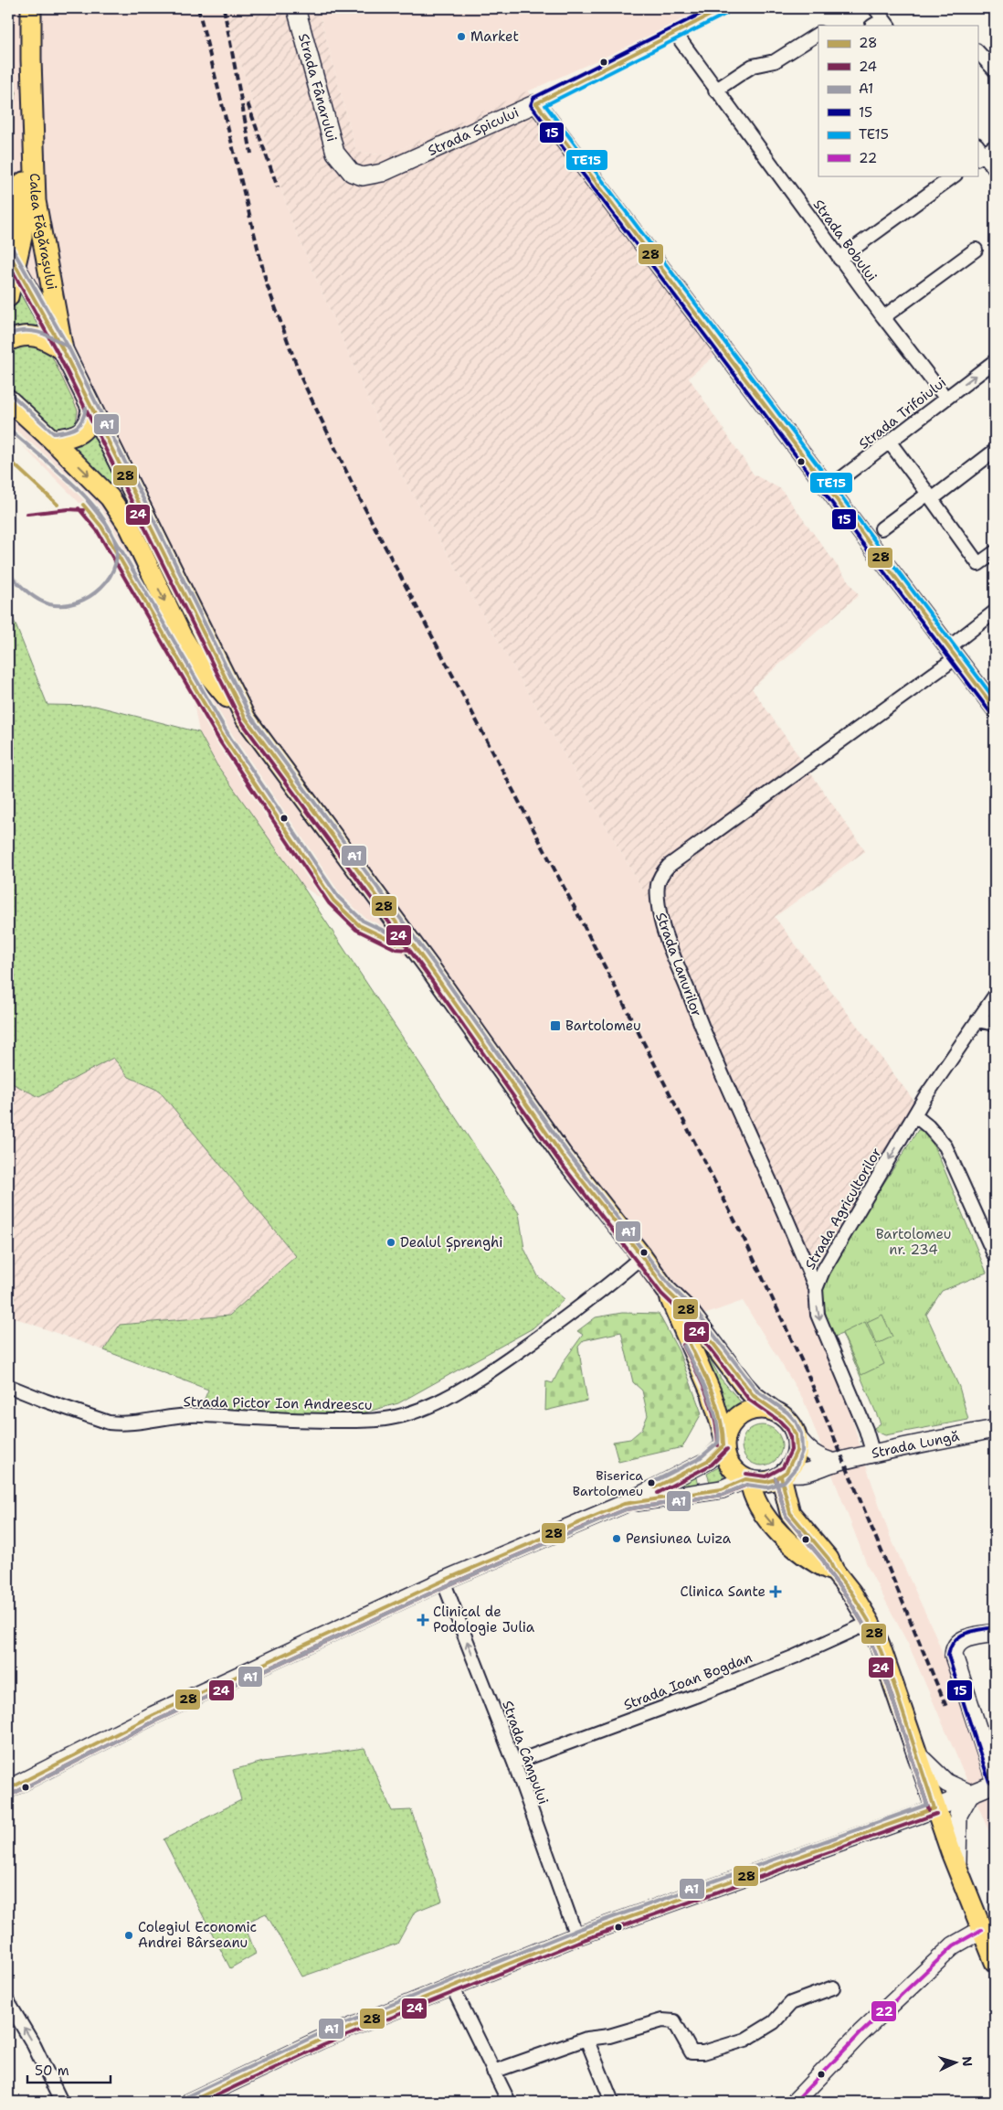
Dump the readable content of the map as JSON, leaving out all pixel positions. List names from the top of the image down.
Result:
{
  "streets": {
    "main road": [
      "Strada Fânarului",
      "Strada Spicului",
      "Calea Făgărașului",
      "Strada Lungă"
    ],
    "street": [
      "Strada Bobului",
      "Strada Trifoiului",
      "Strada Lanurilor",
      "Strada Agricultorilor",
      "Strada Pictor Ion Andreescu",
      "Strada Ioan Bogdan",
      "Strada Câmpului"
    ]
  },
  "crossings": [
    ["Strada Fânarului", "Strada Spicului"],
    ["Strada Spicului", "Strada Bobului"],
    ["Calea Făgărașului", "Strada Pictor Ion Andreescu"],
    ["Calea Făgărașului", "Strada Lungă"],
    ["Strada Bobului", "Strada Trifoiului"],
    ["Strada Lanurilor", "Strada Agricultorilor"],
    ["Strada Agricultorilor", "Strada Lungă"],
    ["Strada Ioan Bogdan", "Strada Câmpului"]
  ],
  "one_way": ["Strada Agricultorilor", "Strada Câmpului"],
  "parks": ["Bartolomeu nr. 234"],
  "places": {
    "other": [
      "Market",
      "Dealul Șprenghi",
      "Biserica Bartolomeu",
      "Pensiunea Luiza",
      "Colegiul Economic Andrei Bârseanu"
    ],
    "transit": ["Bartolomeu"],
    "health": ["Clinica Sante", "Clinical de Podologie Julia"]
  },
  "lines": [
    "transit line 28",
    "transit line 15",
    "transit line TE15",
    "transit line A1",
    "transit line 24",
    "transit line 22"
  ],
  "legend": [
    "28",
    "24",
    "A1",
    "15",
    "TE15",
    "22"
  ],
  "scale_bar": "50 m",
  "north": "right"
}
